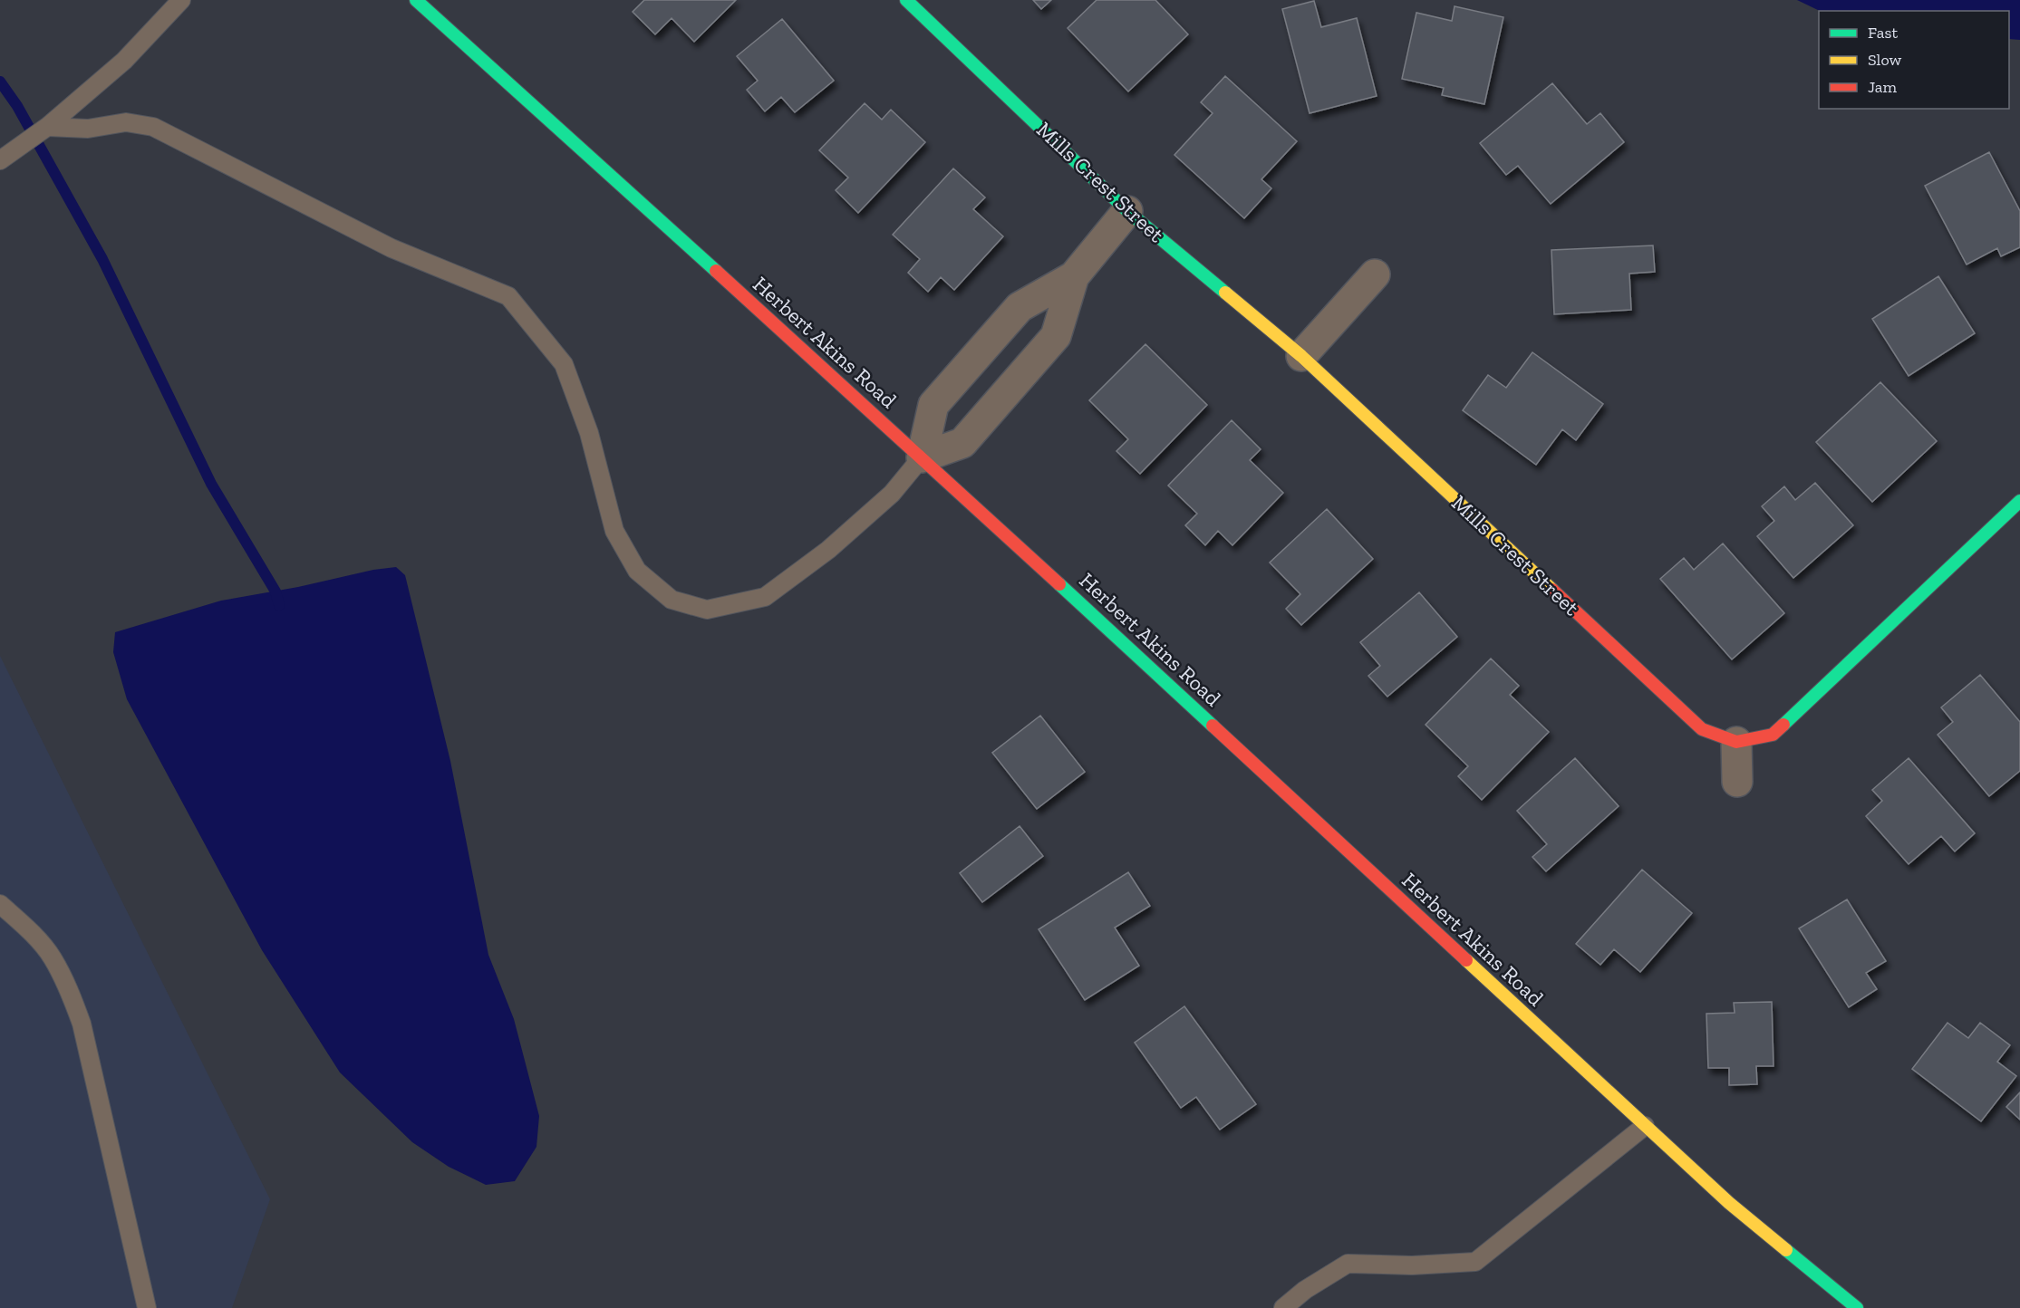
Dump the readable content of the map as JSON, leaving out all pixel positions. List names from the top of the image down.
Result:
{
  "streets": {
    "street": ["Mills Crest Street", "Herbert Akins Road"]
  },
  "legend": ["Fast", "Slow", "Jam"]
}
